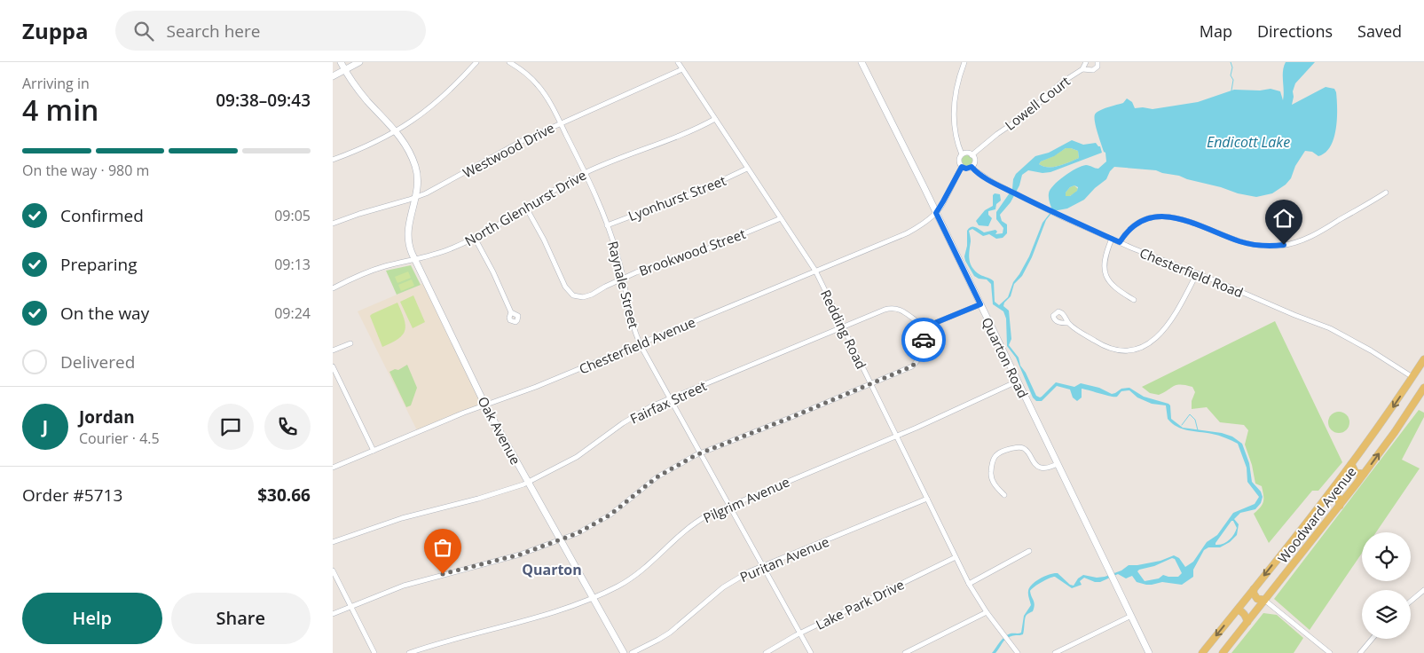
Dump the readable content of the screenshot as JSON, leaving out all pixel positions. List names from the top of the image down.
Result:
{
  "streets": {
    "main road": ["Woodward Avenue"],
    "street": [
      "Lowell Court",
      "Westwood Drive",
      "Lyonhurst Street",
      "North Glenhurst Drive",
      "Brookwood Street",
      "Chesterfield Road",
      "Raynale Street",
      "Redding Road",
      "Chesterfield Avenue",
      "Quarton Road",
      "Fairfax Street",
      "Oak Avenue",
      "Pilgrim Avenue",
      "Puritan Avenue",
      "Lake Park Drive"
    ]
  },
  "crossings": [
    ["Lowell Court", "Chesterfield Road"],
    ["Westwood Drive", "Raynale Street"],
    ["Westwood Drive", "Redding Road"],
    ["Westwood Drive", "Oak Avenue"],
    ["Lyonhurst Street", "Raynale Street"],
    ["Lyonhurst Street", "Redding Road"],
    ["North Glenhurst Drive", "Brookwood Street"],
    ["North Glenhurst Drive", "Raynale Street"],
    ["North Glenhurst Drive", "Redding Road"],
    ["North Glenhurst Drive", "Oak Avenue"],
    ["Brookwood Street", "Raynale Street"],
    ["Brookwood Street", "Redding Road"],
    ["Chesterfield Road", "Woodward Avenue"],
    ["Raynale Street", "Chesterfield Avenue"],
    ["Raynale Street", "Fairfax Street"],
    ["Raynale Street", "Pilgrim Avenue"],
    ["Raynale Street", "Puritan Avenue"],
    ["Raynale Street", "Lake Park Drive"],
    ["Redding Road", "Chesterfield Avenue"],
    ["Redding Road", "Fairfax Street"],
    ["Redding Road", "Pilgrim Avenue"],
    ["Redding Road", "Puritan Avenue"],
    ["Redding Road", "Lake Park Drive"],
    ["Chesterfield Avenue", "Quarton Road"],
    ["Chesterfield Avenue", "Oak Avenue"],
    ["Quarton Road", "Pilgrim Avenue"],
    ["Fairfax Street", "Oak Avenue"],
    ["Oak Avenue", "Pilgrim Avenue"]
  ],
  "districts": ["Quarton"],
  "water": ["Endicott Lake"],
  "page": {
    "header": "Zuppa",
    "search": "Search here",
    "nav": ["Map", "Directions", "Saved"],
    "heading": ["4 min", "Arriving in", "09:38–09:43"],
    "panel": [
      "Jordan",
      "Courier · 4.5",
      "Order #5713",
      "$30.66"
    ],
    "bar": "On the way · 980 m",
    "list": [
      ["Confirmed", "09:05"],
      ["Preparing", "09:13"],
      ["On the way", "09:24"],
      "Delivered"
    ],
    "round": "J",
    "buttons": ["Help", "Share"]
  }
}
